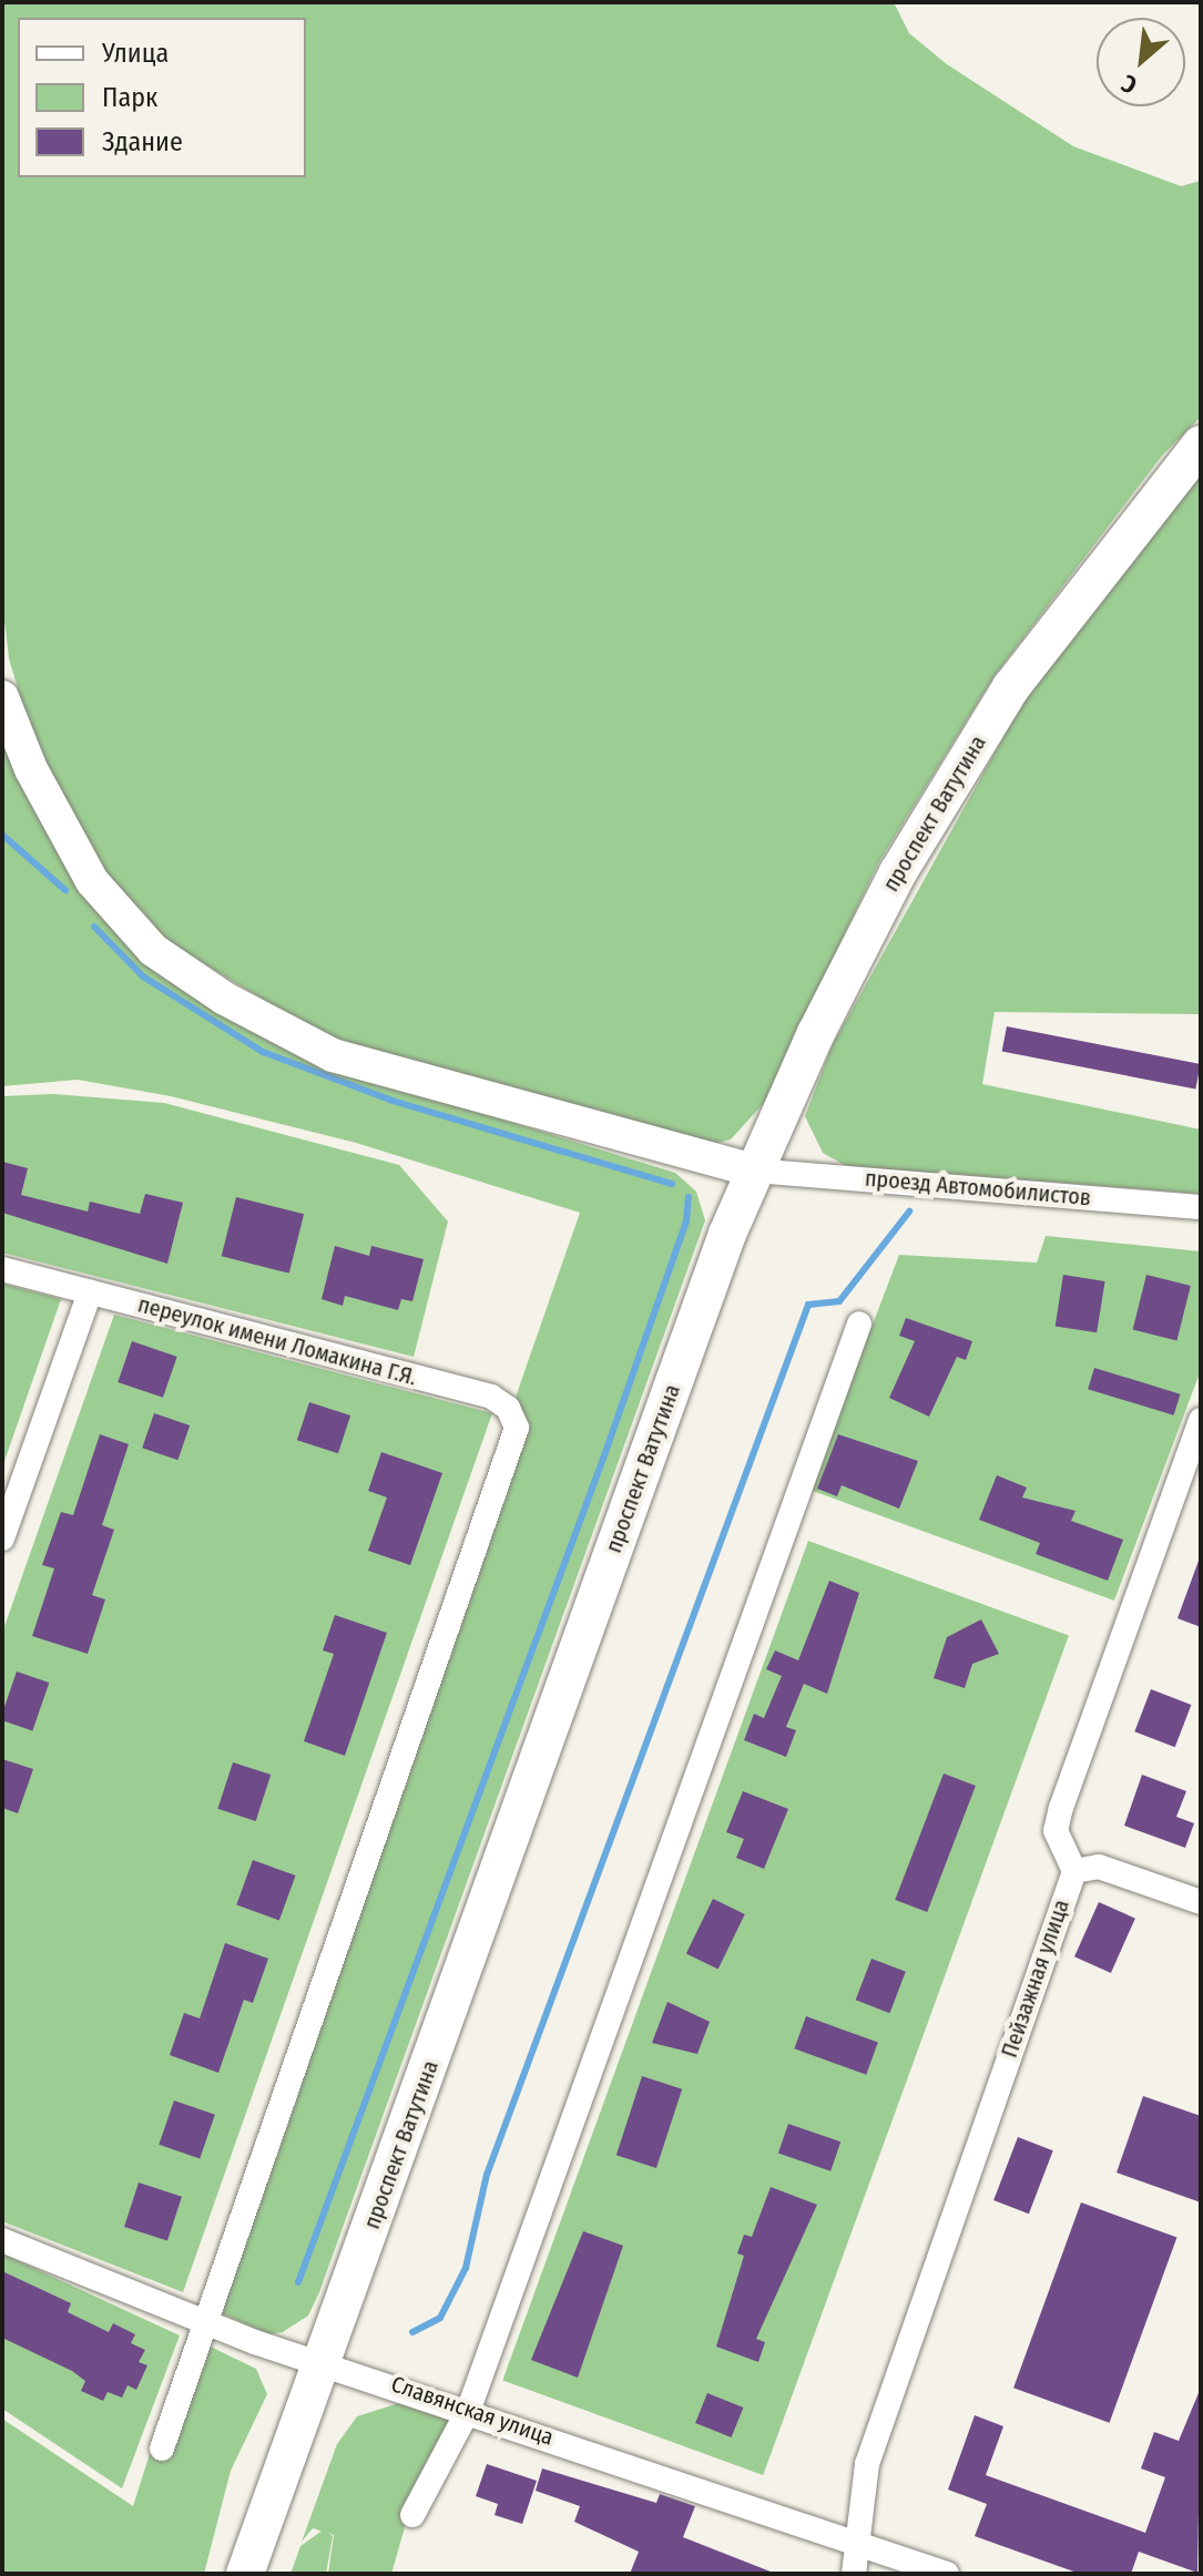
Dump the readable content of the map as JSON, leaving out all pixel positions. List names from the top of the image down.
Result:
{
  "streets": {
    "main road": ["проспект Ватутина"],
    "street": [
      "проезд Автомобилистов",
      "переулок имени Ломакина Г.Я.",
      "Пейзажная улица",
      "Славянская улица"
    ]
  },
  "crossings": [
    ["проспект Ватутина", "проезд Автомобилистов"],
    ["проспект Ватутина", "Славянская улица"],
    ["переулок имени Ломакина Г.Я.", "Славянская улица"],
    ["Пейзажная улица", "Славянская улица"]
  ],
  "legend": ["Улица", "Парк", "Здание"],
  "north": "bottom left"
}
